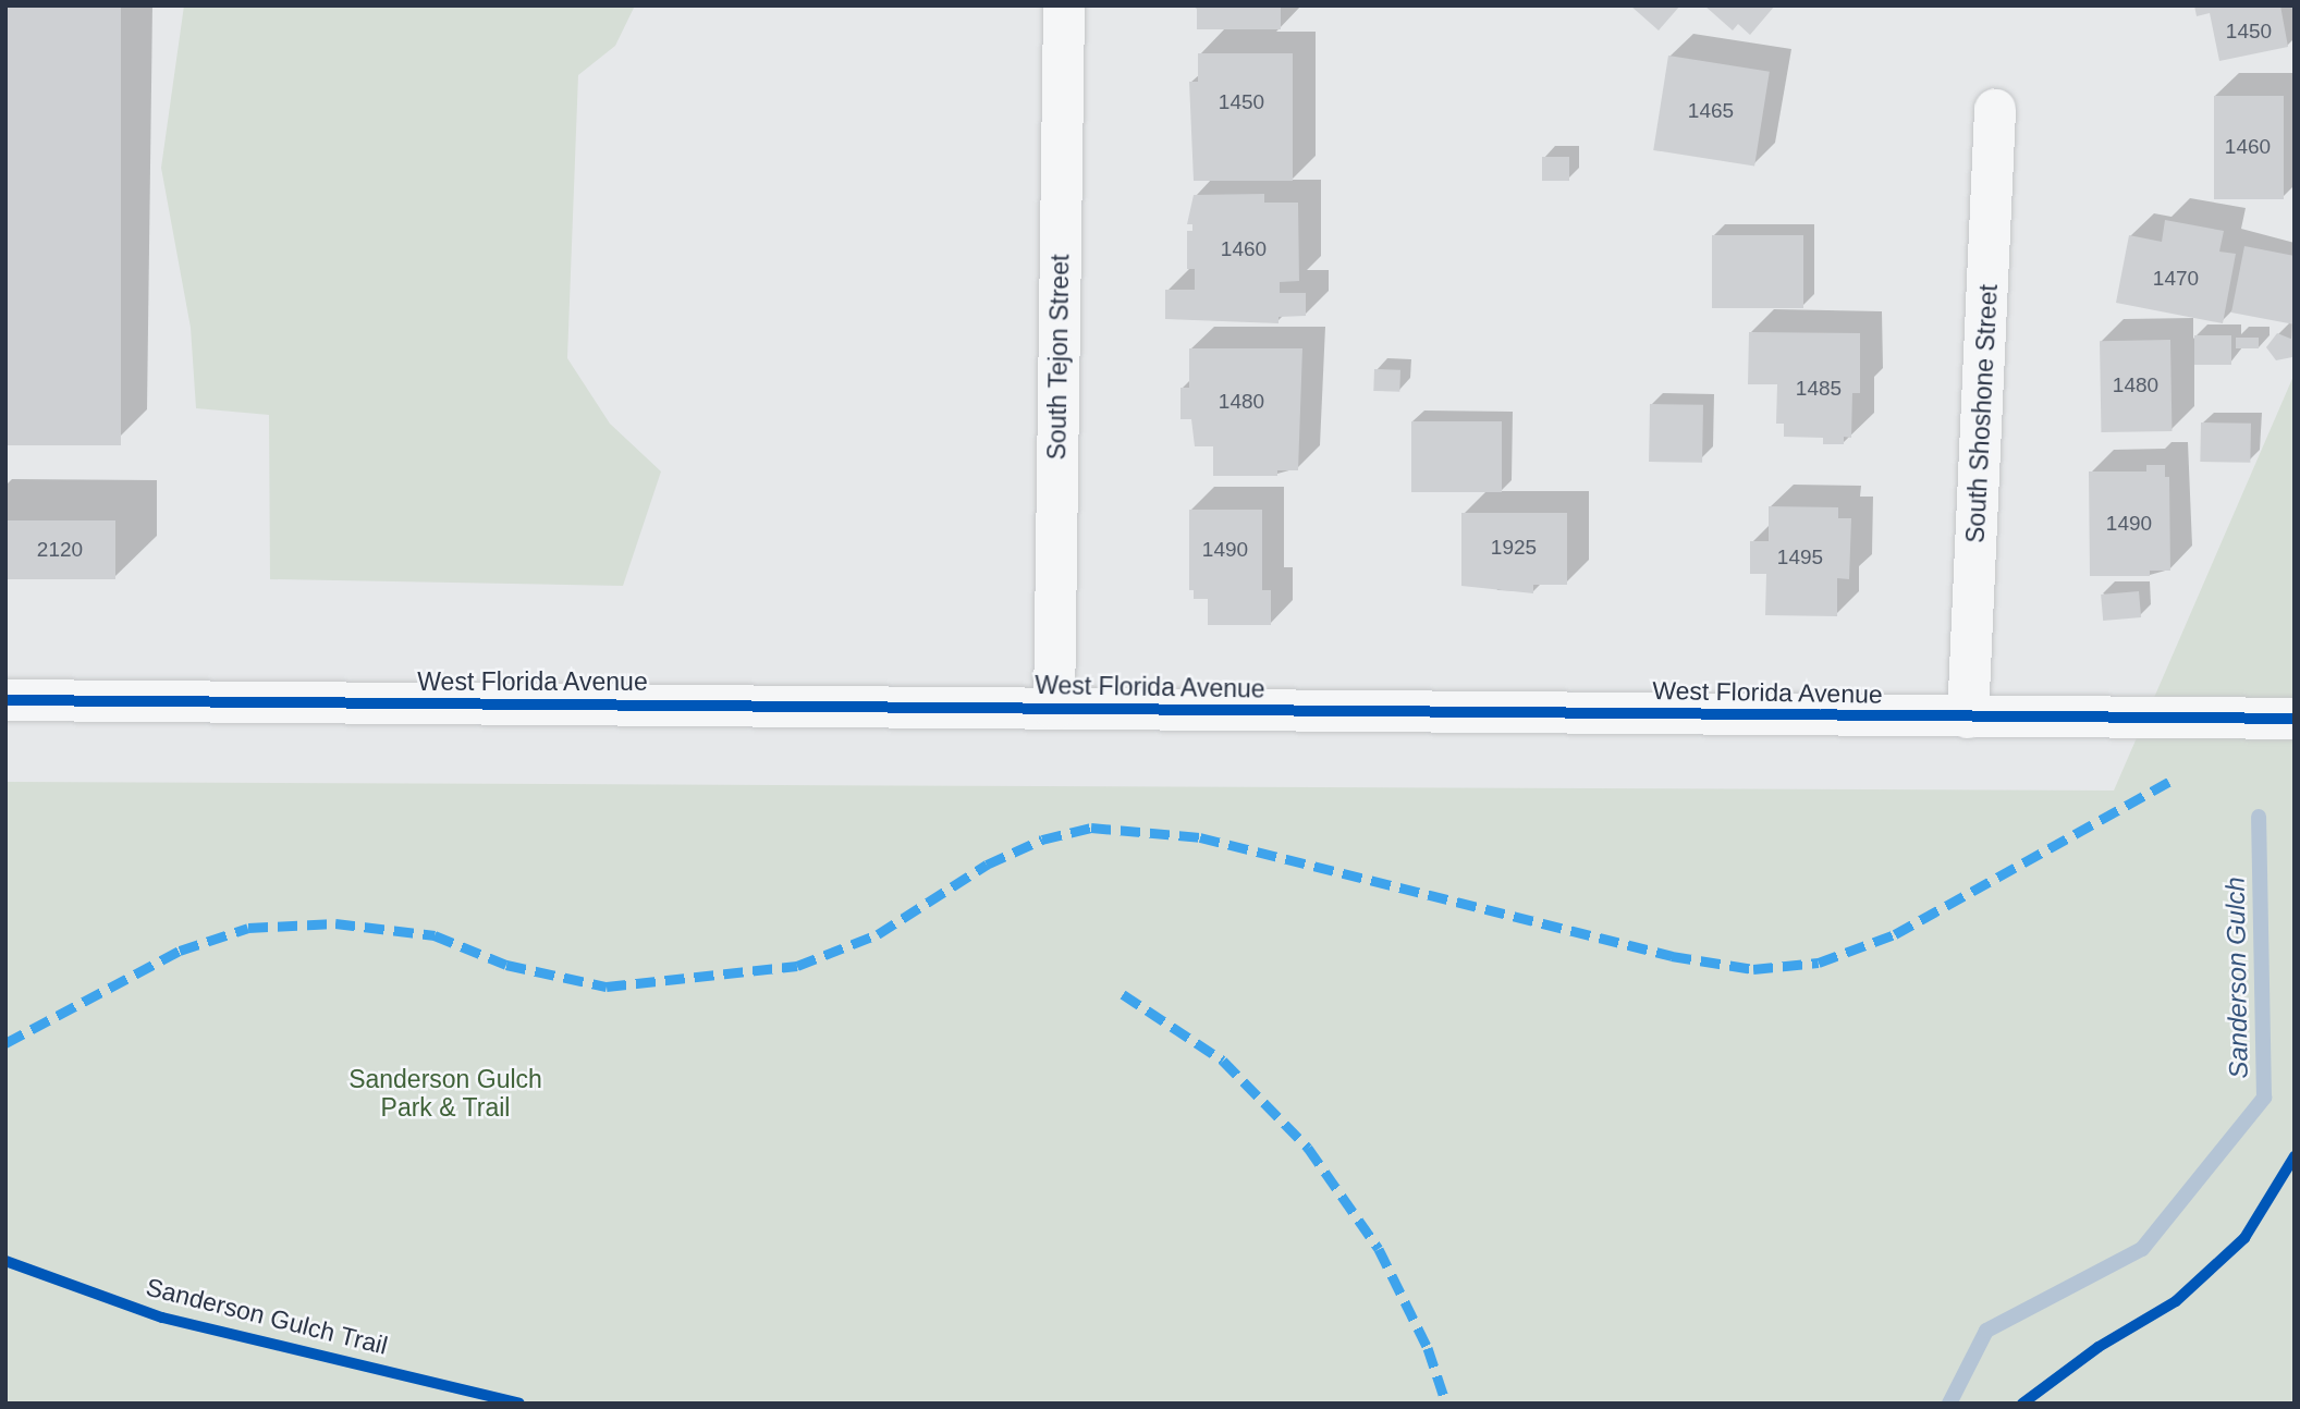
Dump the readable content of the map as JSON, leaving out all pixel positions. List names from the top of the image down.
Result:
{
  "streets": {
    "street": ["South Tejon Street", "South Shoshone Street", "West Florida Avenue"],
    "cycle path": ["Sanderson Gulch Trail"]
  },
  "crossings": [
    ["South Tejon Street", "West Florida Avenue"],
    ["South Shoshone Street", "West Florida Avenue"]
  ],
  "water": ["Sanderson Gulch"],
  "parks": ["Sanderson Gulch Park & Trail"],
  "house_numbers": [
    "1450",
    "1450",
    "1465",
    "1460",
    "1460",
    "1470",
    "1480",
    "1485",
    "1480",
    "1490",
    "1925",
    "2120",
    "1490",
    "1495"
  ]
}
